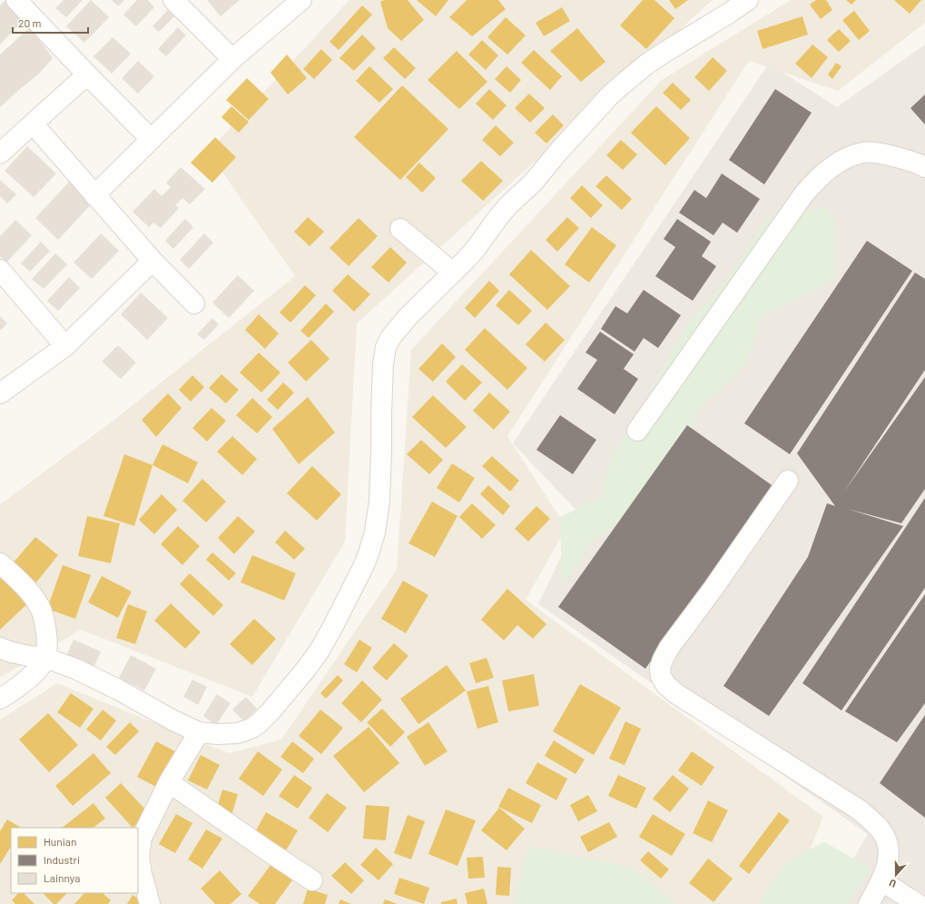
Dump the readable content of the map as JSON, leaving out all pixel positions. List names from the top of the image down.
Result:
{
  "legend": ["Hunian", "Industri", "Lainnya"],
  "scale_bar": "20 m",
  "north": "bottom"
}
